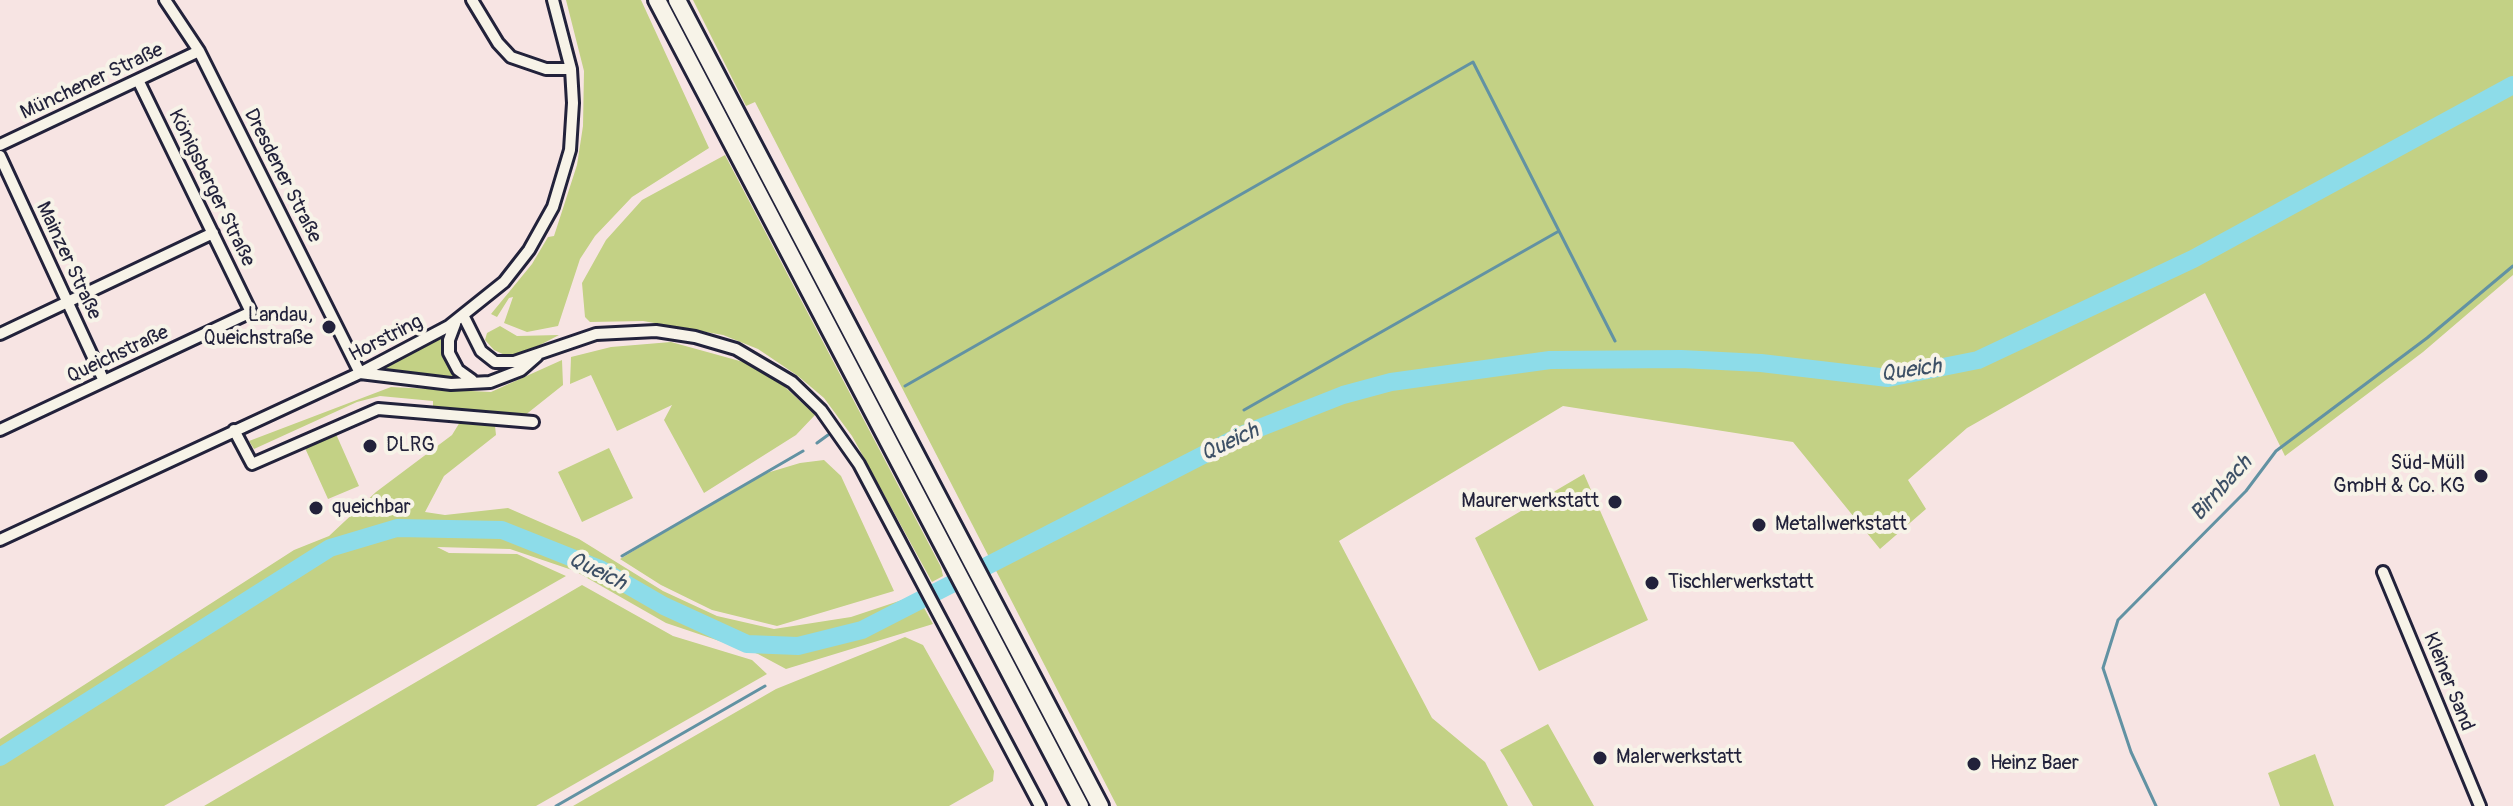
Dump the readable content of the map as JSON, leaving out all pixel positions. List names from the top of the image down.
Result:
{
  "streets": {
    "street": [
      "Münchener Straße",
      "Dresdener Straße",
      "Königsberger Straße",
      "Mainzer Straße",
      "Horstring",
      "Queichstraße",
      "Kleiner Sand"
    ]
  },
  "crossings": [
    ["Münchener Straße", "Dresdener Straße"],
    ["Münchener Straße", "Königsberger Straße"],
    ["Dresdener Straße", "Horstring"],
    ["Königsberger Straße", "Queichstraße"],
    ["Mainzer Straße", "Queichstraße"]
  ],
  "water": ["Queich", "Birnbach"],
  "places": [
    "Landau, Queichstraße",
    "DLRG",
    "Süd-Müll GmbH & Co. KG",
    "Maurerwerkstatt",
    "queichbar",
    "Metallwerkstatt",
    "Tischlerwerkstatt",
    "Malerwerkstatt",
    "Heinz Baer"
  ]
}
